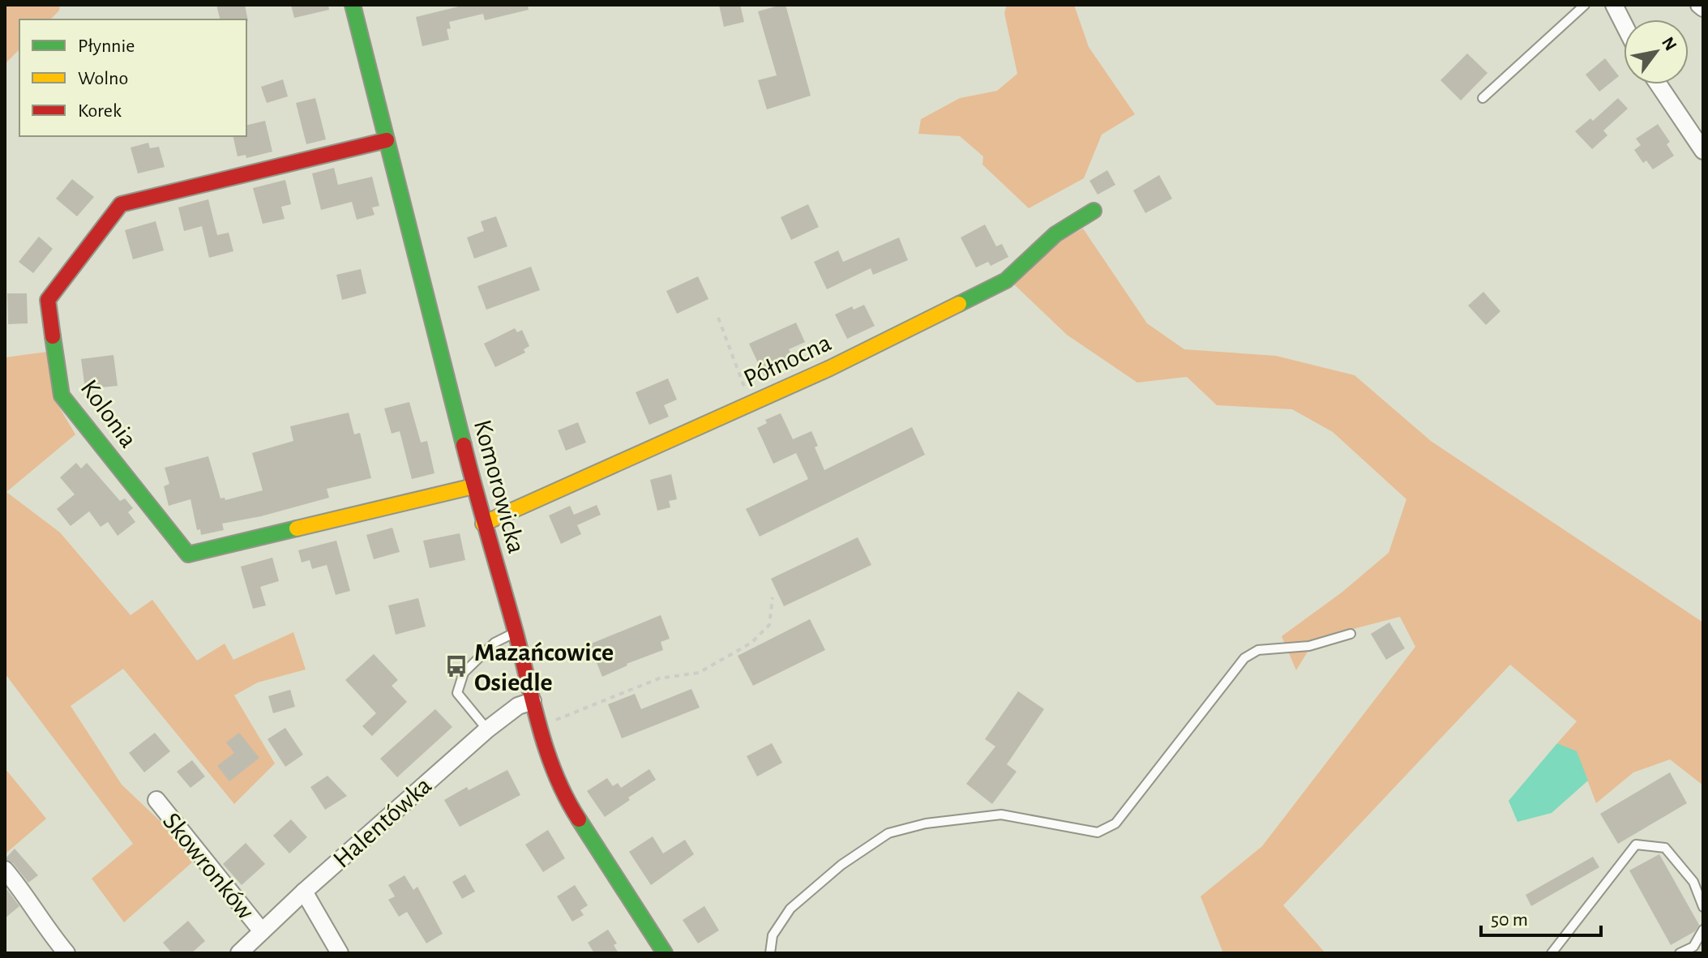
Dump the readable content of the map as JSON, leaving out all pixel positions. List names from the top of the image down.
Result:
{
  "streets": {
    "street": [
      "Północna",
      "Kolonia",
      "Komorowicka",
      "Halentówka",
      "Skowronków"
    ]
  },
  "crossings": [
    ["Północna", "Komorowicka"],
    ["Kolonia", "Komorowicka"],
    ["Komorowicka", "Halentówka"],
    ["Halentówka", "Skowronków"]
  ],
  "places": {
    "bus stop": ["Mazańcowice Osiedle"]
  },
  "legend": ["Płynnie", "Wolno", "Korek"],
  "scale_bar": "50 m",
  "north": "top right"
}
